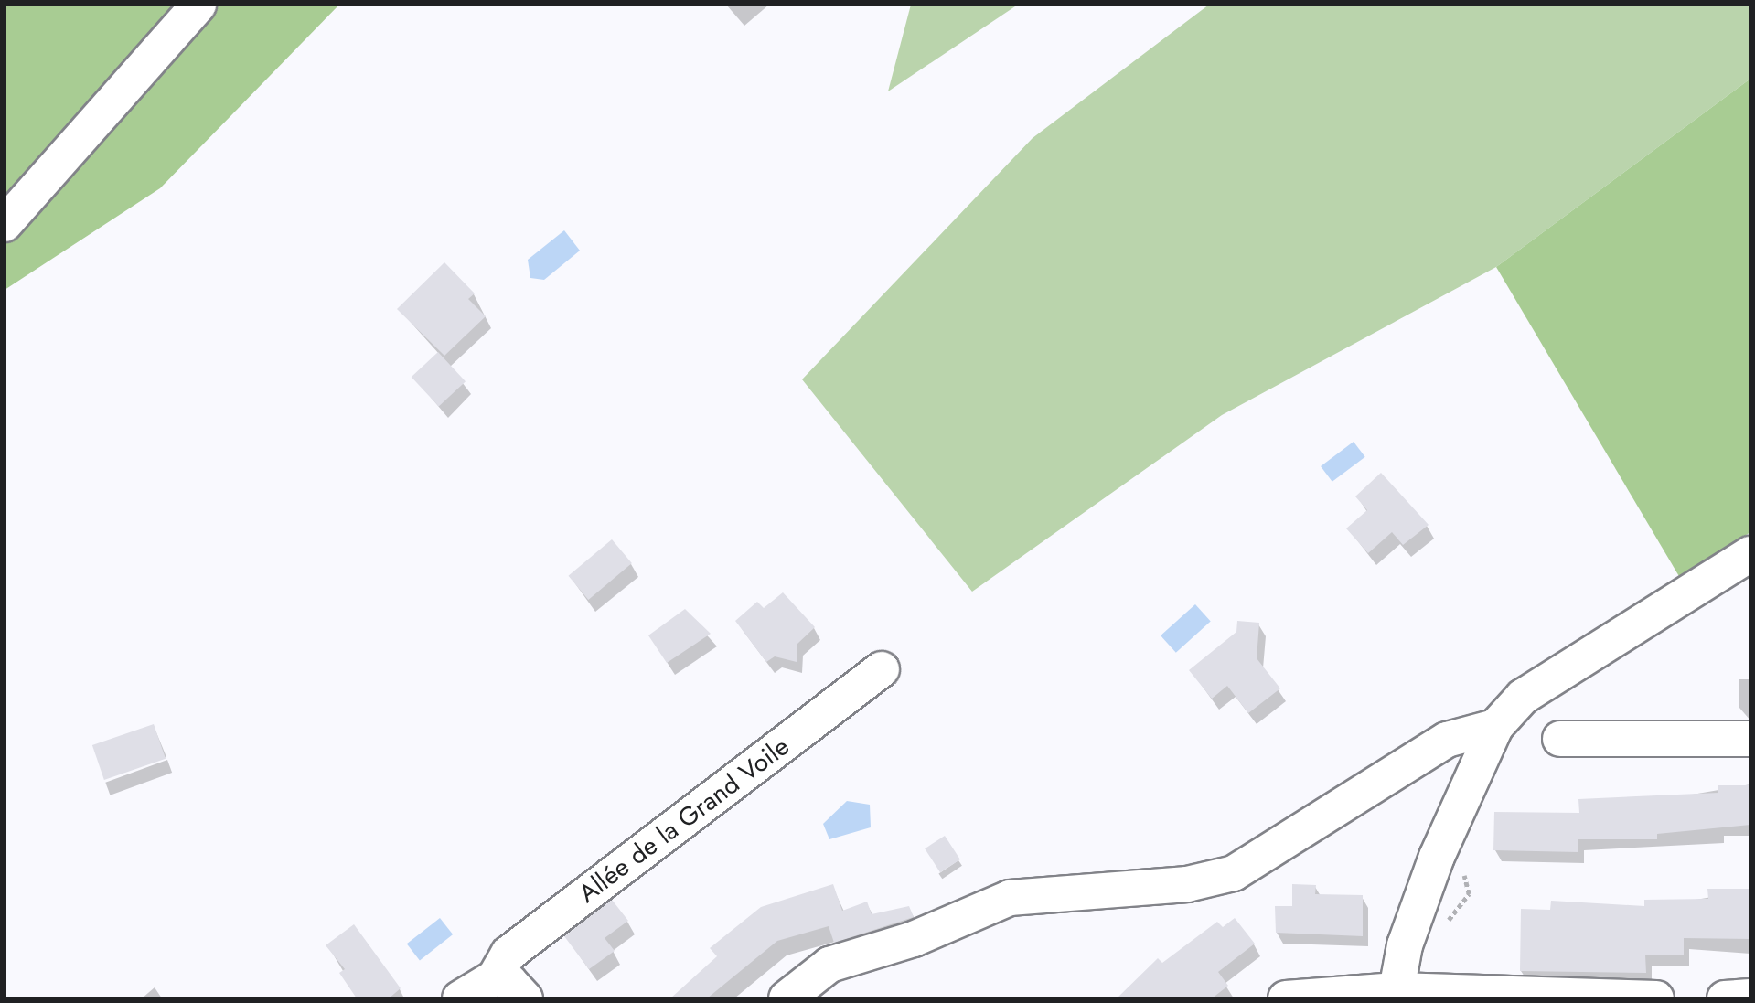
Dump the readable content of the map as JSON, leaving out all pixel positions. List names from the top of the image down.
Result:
{
  "streets": {
    "street": ["Allée de la Grand Voile"]
  }
}
